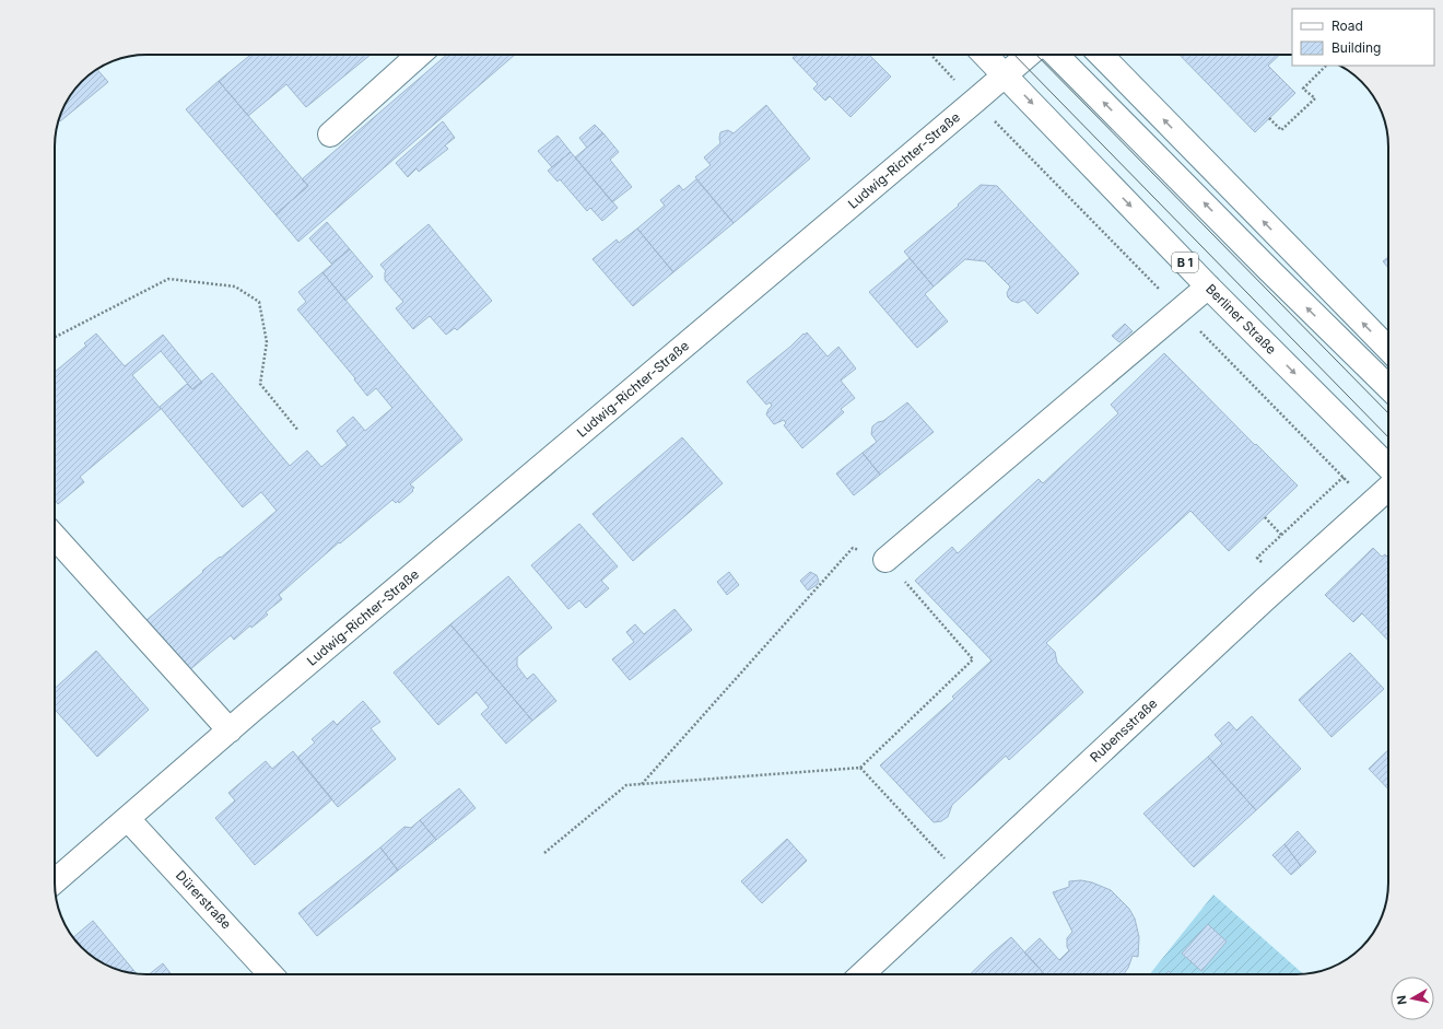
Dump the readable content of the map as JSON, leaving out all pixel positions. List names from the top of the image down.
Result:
{
  "streets": {
    "street": [
      "Ludwig-Richter-Straße",
      "B 1",
      "Berliner Straße",
      "Rubensstraße",
      "Dürerstraße"
    ]
  },
  "crossings": [
    ["Ludwig-Richter-Straße", "Berliner Straße"],
    ["Ludwig-Richter-Straße", "Dürerstraße"]
  ],
  "legend": ["Road", "Building"],
  "north": "left"
}
